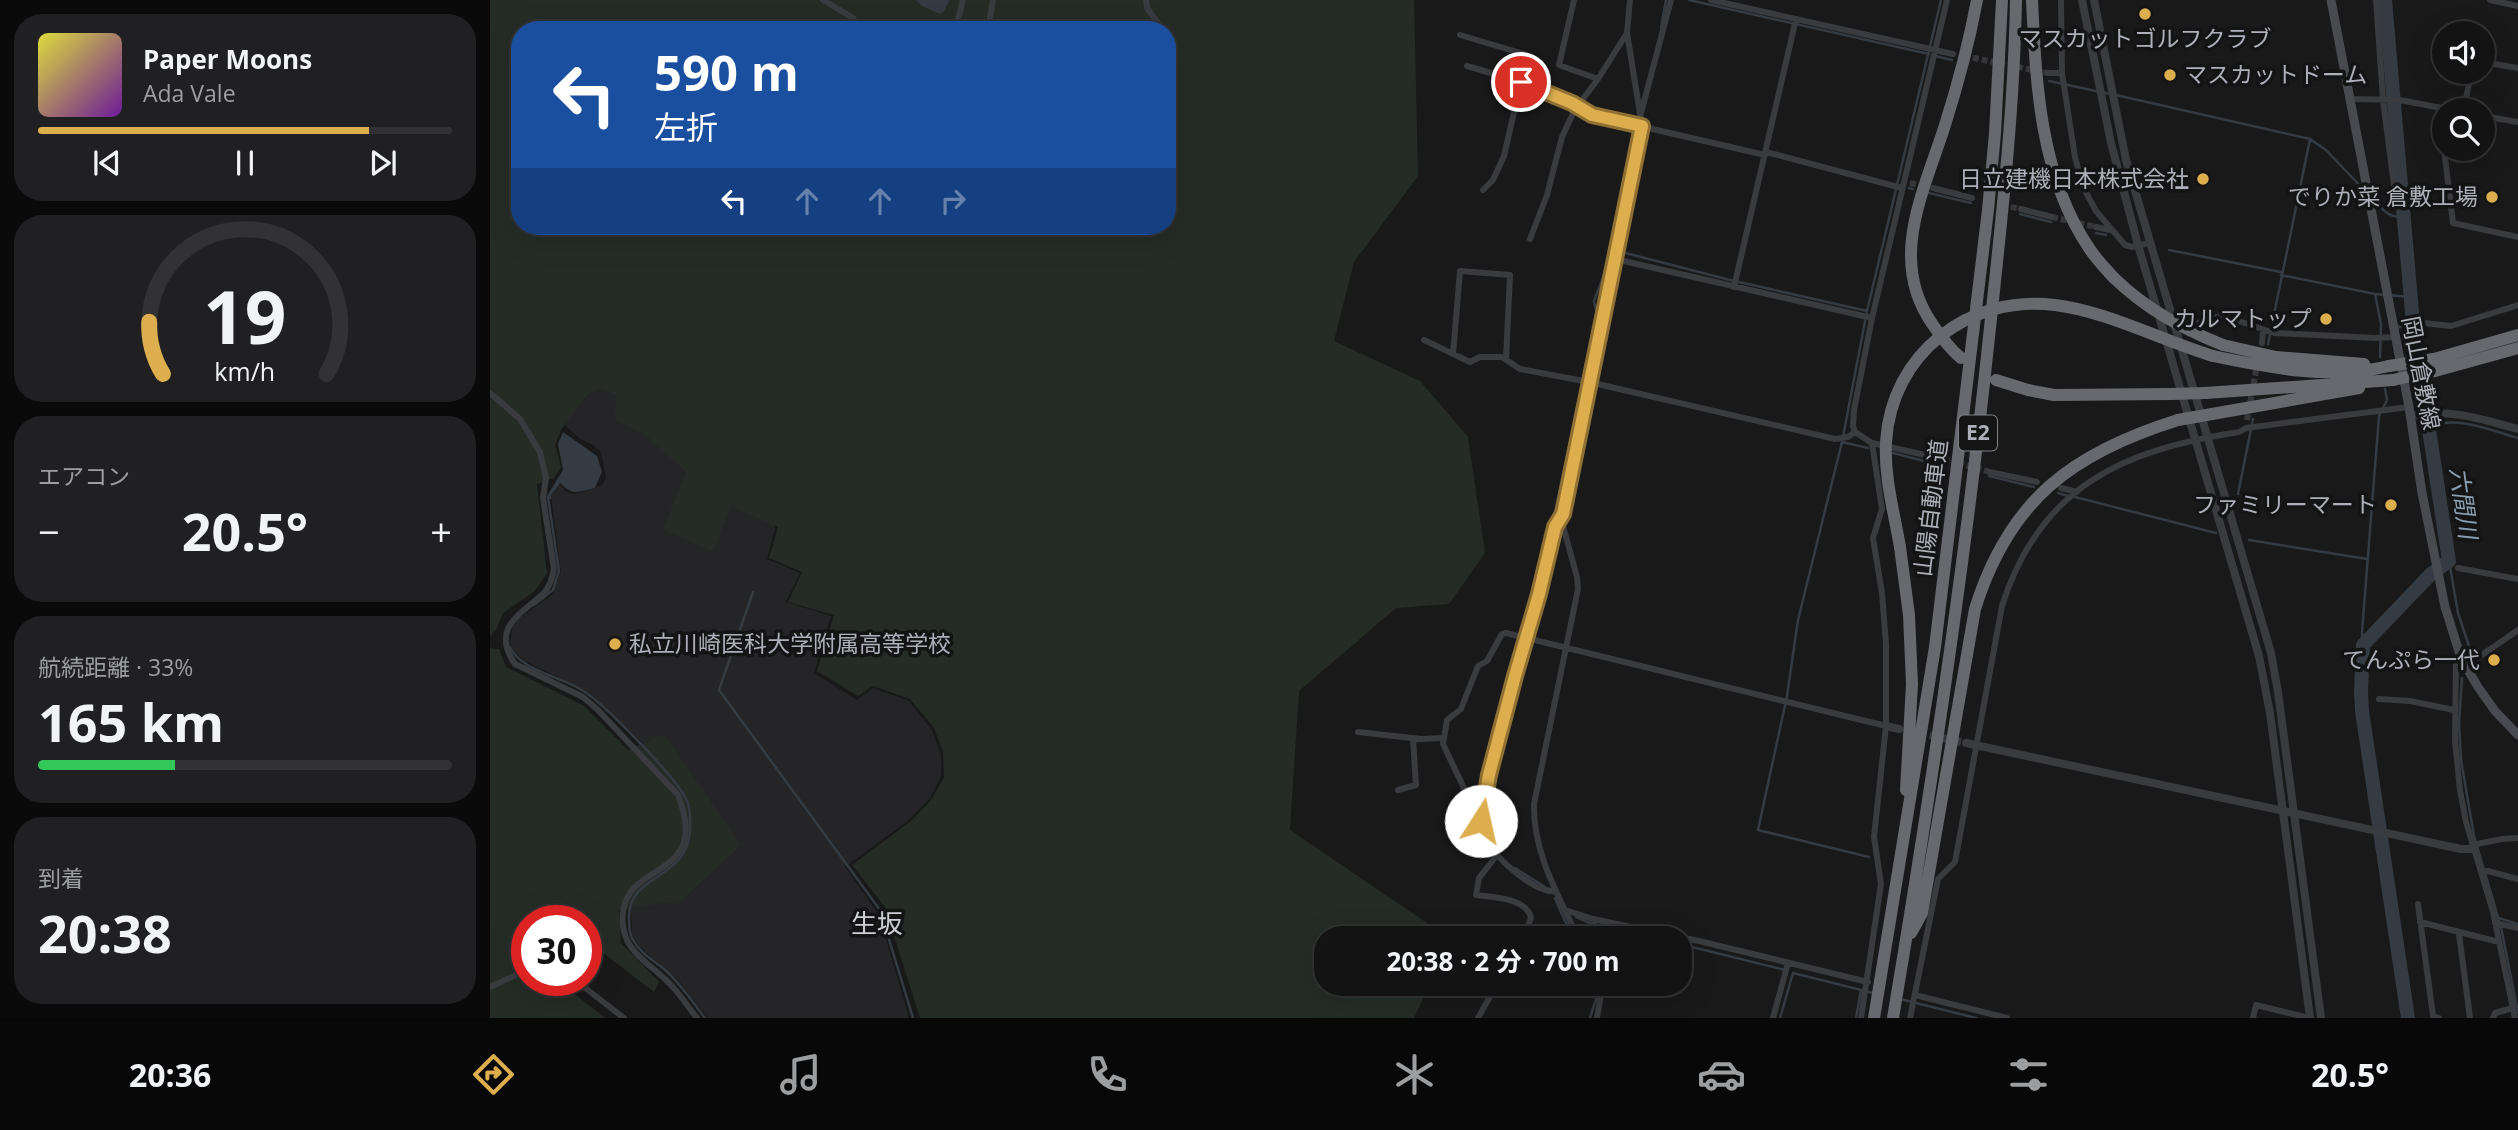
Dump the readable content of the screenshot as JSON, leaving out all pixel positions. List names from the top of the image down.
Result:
{
  "streets": {
    "highway": ["E2", "山陽自動車道"],
    "main road": ["岡山倉敷線"]
  },
  "districts": ["生坂"],
  "water": ["六間川"],
  "places": [
    "マスカットゴルフクラブ",
    "マスカットドーム",
    "日立建機日本株式会社",
    "でりか菜 倉敷工場",
    "カルマトップ",
    "ファミリーマート",
    "私立川崎医科大学附属高等学校",
    "てんぷら一代"
  ],
  "page": {
    "turn": ["590 m", "左折"],
    "song": ["Paper Moons", "Ada Vale"],
    "tile": [
      "エアコン",
      ["航続距離 · 33%", "165 km"],
      ["到着", "20:38"]
    ],
    "heat": ["−", "20.5°", "+"],
    "limit": "30",
    "trip": "20:38 · 2 分 · 700 m",
    "tabs": ["20:36", "20.5°"],
    "gauge": ["19", "km/h"]
  }
}
